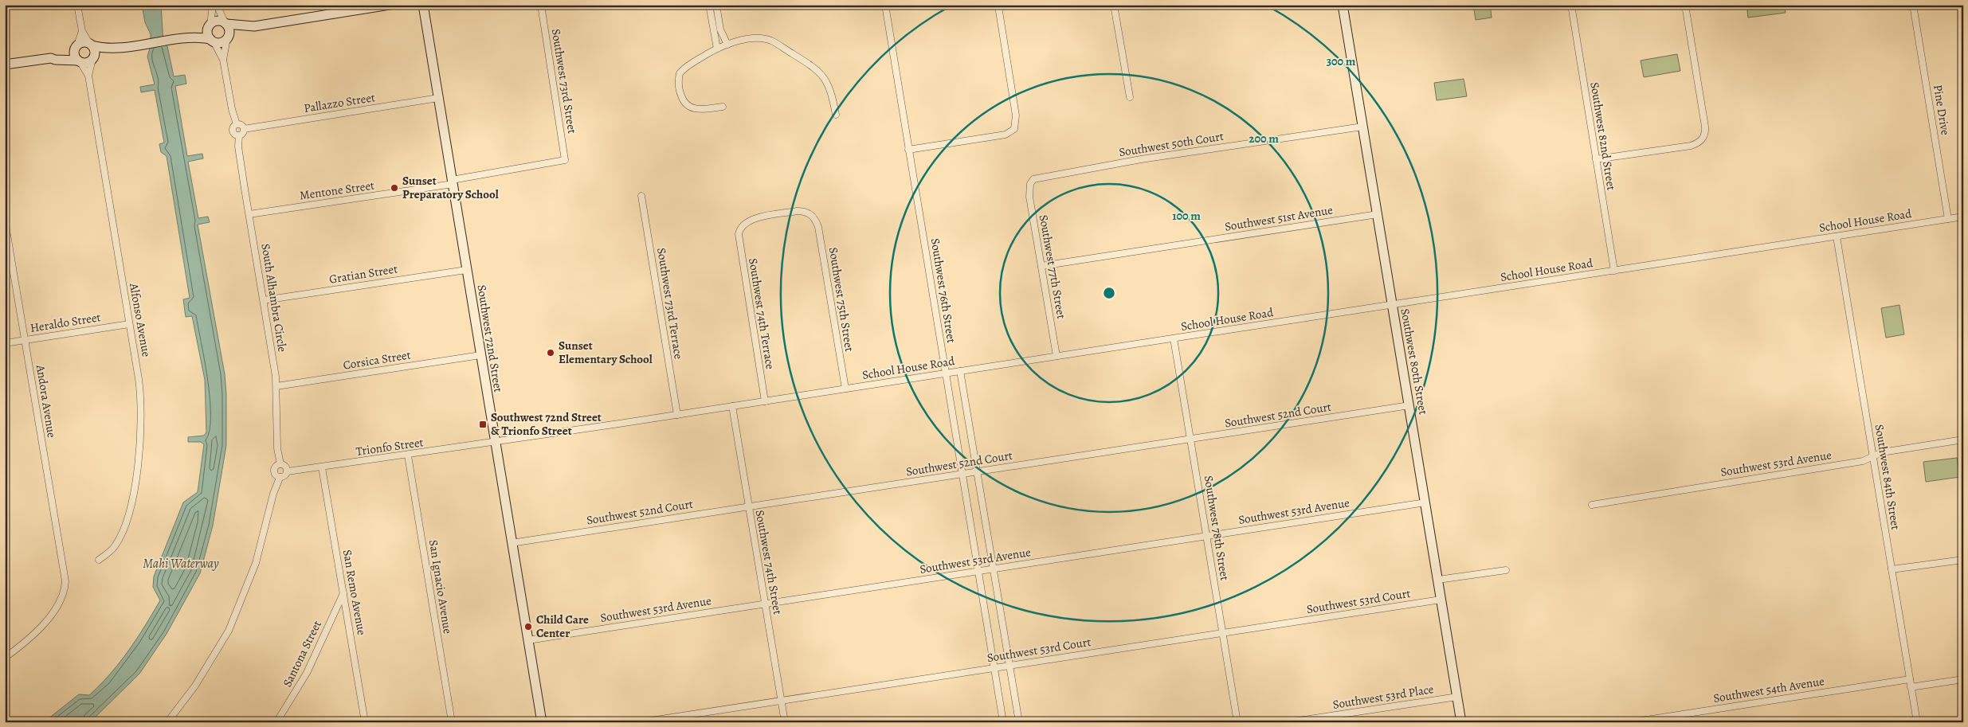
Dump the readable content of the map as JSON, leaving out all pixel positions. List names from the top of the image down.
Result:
{
  "streets": {
    "street": [
      "Southwest 73rd Street",
      "Pallazzo Street",
      "Pine Drive",
      "Southwest 82nd Street",
      "Southwest 50th Court",
      "Mentone Street",
      "Southwest 51st Avenue",
      "School House Road",
      "Southwest 77th Street",
      "Gratian Street",
      "Southwest 76th Street",
      "South Alhambra Circle",
      "Southwest 75th Street",
      "Southwest 73rd Terrace",
      "Southwest 74th Terrace",
      "Alfonso Avenue",
      "Heraldo Street",
      "Southwest 72nd Street",
      "Corsica Street",
      "Southwest 80th Street",
      "Andora Avenue",
      "Southwest 52nd Court",
      "Trionfo Street",
      "Southwest 53rd Avenue",
      "Southwest 84th Street",
      "Southwest 78th Street",
      "Southwest 74th Street",
      "San Ignacio Avenue",
      "San Remo Avenue",
      "Southwest 53rd Court",
      "Santona Street",
      "Southwest 54th Avenue",
      "Southwest 53rd Place"
    ]
  },
  "crossings": [
    ["Southwest 73rd Street", "Mentone Street"],
    ["Pallazzo Street", "South Alhambra Circle"],
    ["Pallazzo Street", "Southwest 72nd Street"],
    ["Pine Drive", "School House Road"],
    ["Southwest 82nd Street", "School House Road"],
    ["Southwest 50th Court", "Southwest 77th Street"],
    ["Southwest 50th Court", "Southwest 80th Street"],
    ["Mentone Street", "South Alhambra Circle"],
    ["Mentone Street", "Southwest 72nd Street"],
    ["Southwest 51st Avenue", "Southwest 77th Street"],
    ["Southwest 51st Avenue", "Southwest 80th Street"],
    ["School House Road", "Southwest 77th Street"],
    ["School House Road", "Southwest 76th Street"],
    ["School House Road", "Southwest 75th Street"],
    ["School House Road", "Southwest 73rd Terrace"],
    ["School House Road", "Southwest 74th Terrace"],
    ["School House Road", "Southwest 72nd Street"],
    ["School House Road", "Southwest 80th Street"],
    ["School House Road", "Trionfo Street"],
    ["School House Road", "Southwest 84th Street"],
    ["School House Road", "Southwest 78th Street"],
    ["School House Road", "Southwest 74th Street"],
    ["Gratian Street", "South Alhambra Circle"],
    ["Gratian Street", "Southwest 72nd Street"],
    ["Southwest 76th Street", "Southwest 52nd Court"],
    ["Southwest 76th Street", "Southwest 53rd Avenue"],
    ["Southwest 76th Street", "Southwest 53rd Court"],
    ["South Alhambra Circle", "Corsica Street"],
    ["South Alhambra Circle", "Trionfo Street"],
    ["Southwest 75th Street", "Southwest 74th Terrace"],
    ["Alfonso Avenue", "Heraldo Street"],
    ["Heraldo Street", "Andora Avenue"],
    ["Southwest 72nd Street", "Corsica Street"],
    ["Southwest 72nd Street", "Southwest 52nd Court"],
    ["Southwest 72nd Street", "Trionfo Street"],
    ["Southwest 72nd Street", "Southwest 53rd Avenue"],
    ["Southwest 80th Street", "Southwest 52nd Court"],
    ["Southwest 80th Street", "Southwest 53rd Avenue"],
    ["Southwest 80th Street", "Southwest 53rd Court"],
    ["Southwest 80th Street", "Southwest 53rd Place"],
    ["Southwest 52nd Court", "Southwest 78th Street"],
    ["Southwest 52nd Court", "Southwest 74th Street"],
    ["Trionfo Street", "San Ignacio Avenue"],
    ["Trionfo Street", "San Remo Avenue"],
    ["Southwest 53rd Avenue", "Southwest 84th Street"],
    ["Southwest 53rd Avenue", "Southwest 78th Street"],
    ["Southwest 53rd Avenue", "Southwest 74th Street"],
    ["Southwest 84th Street", "Southwest 54th Avenue"],
    ["Southwest 78th Street", "Southwest 53rd Court"],
    ["Southwest 74th Street", "Southwest 53rd Court"],
    ["San Remo Avenue", "Santona Street"]
  ],
  "water": ["Mahi Waterway"],
  "places": {
    "other": ["Sunset Preparatory School", "Sunset Elementary School", "Child Care Center"],
    "transit": ["Southwest 72nd Street & Trionfo Street"]
  },
  "rings": ["300 m", "200 m", "100 m"]
}
